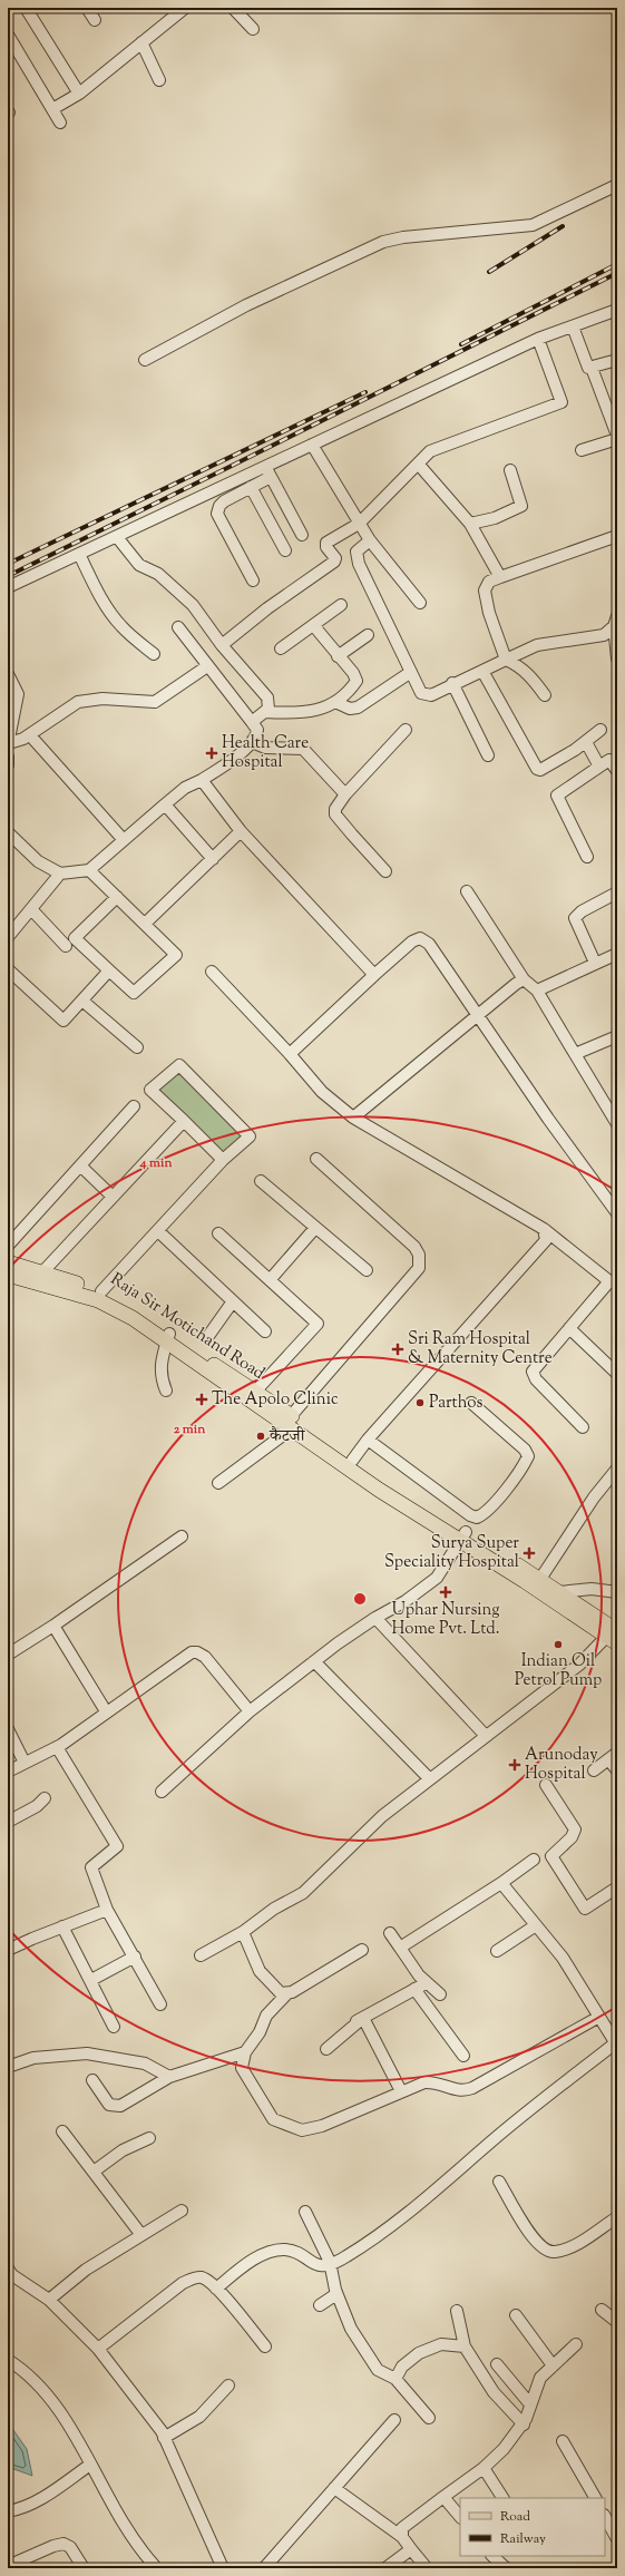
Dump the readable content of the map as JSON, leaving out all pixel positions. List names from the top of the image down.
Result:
{
  "streets": {
    "main road": ["Raja Sir Motichand Road"]
  },
  "places": {
    "health": [
      "Health Care Hospital",
      "Sri Ram Hospital & Maternity Centre",
      "The Apolo Clinic",
      "Surya Super Speciality Hospital",
      "Uphar Nursing Home Pvt. Ltd.",
      "Arunoday Hospital"
    ],
    "other": ["Parthos", "कैटजी", "Indian Oil Petrol Pump"]
  },
  "legend": ["Road", "Railway"],
  "rings": ["4 min", "2 min"]
}
